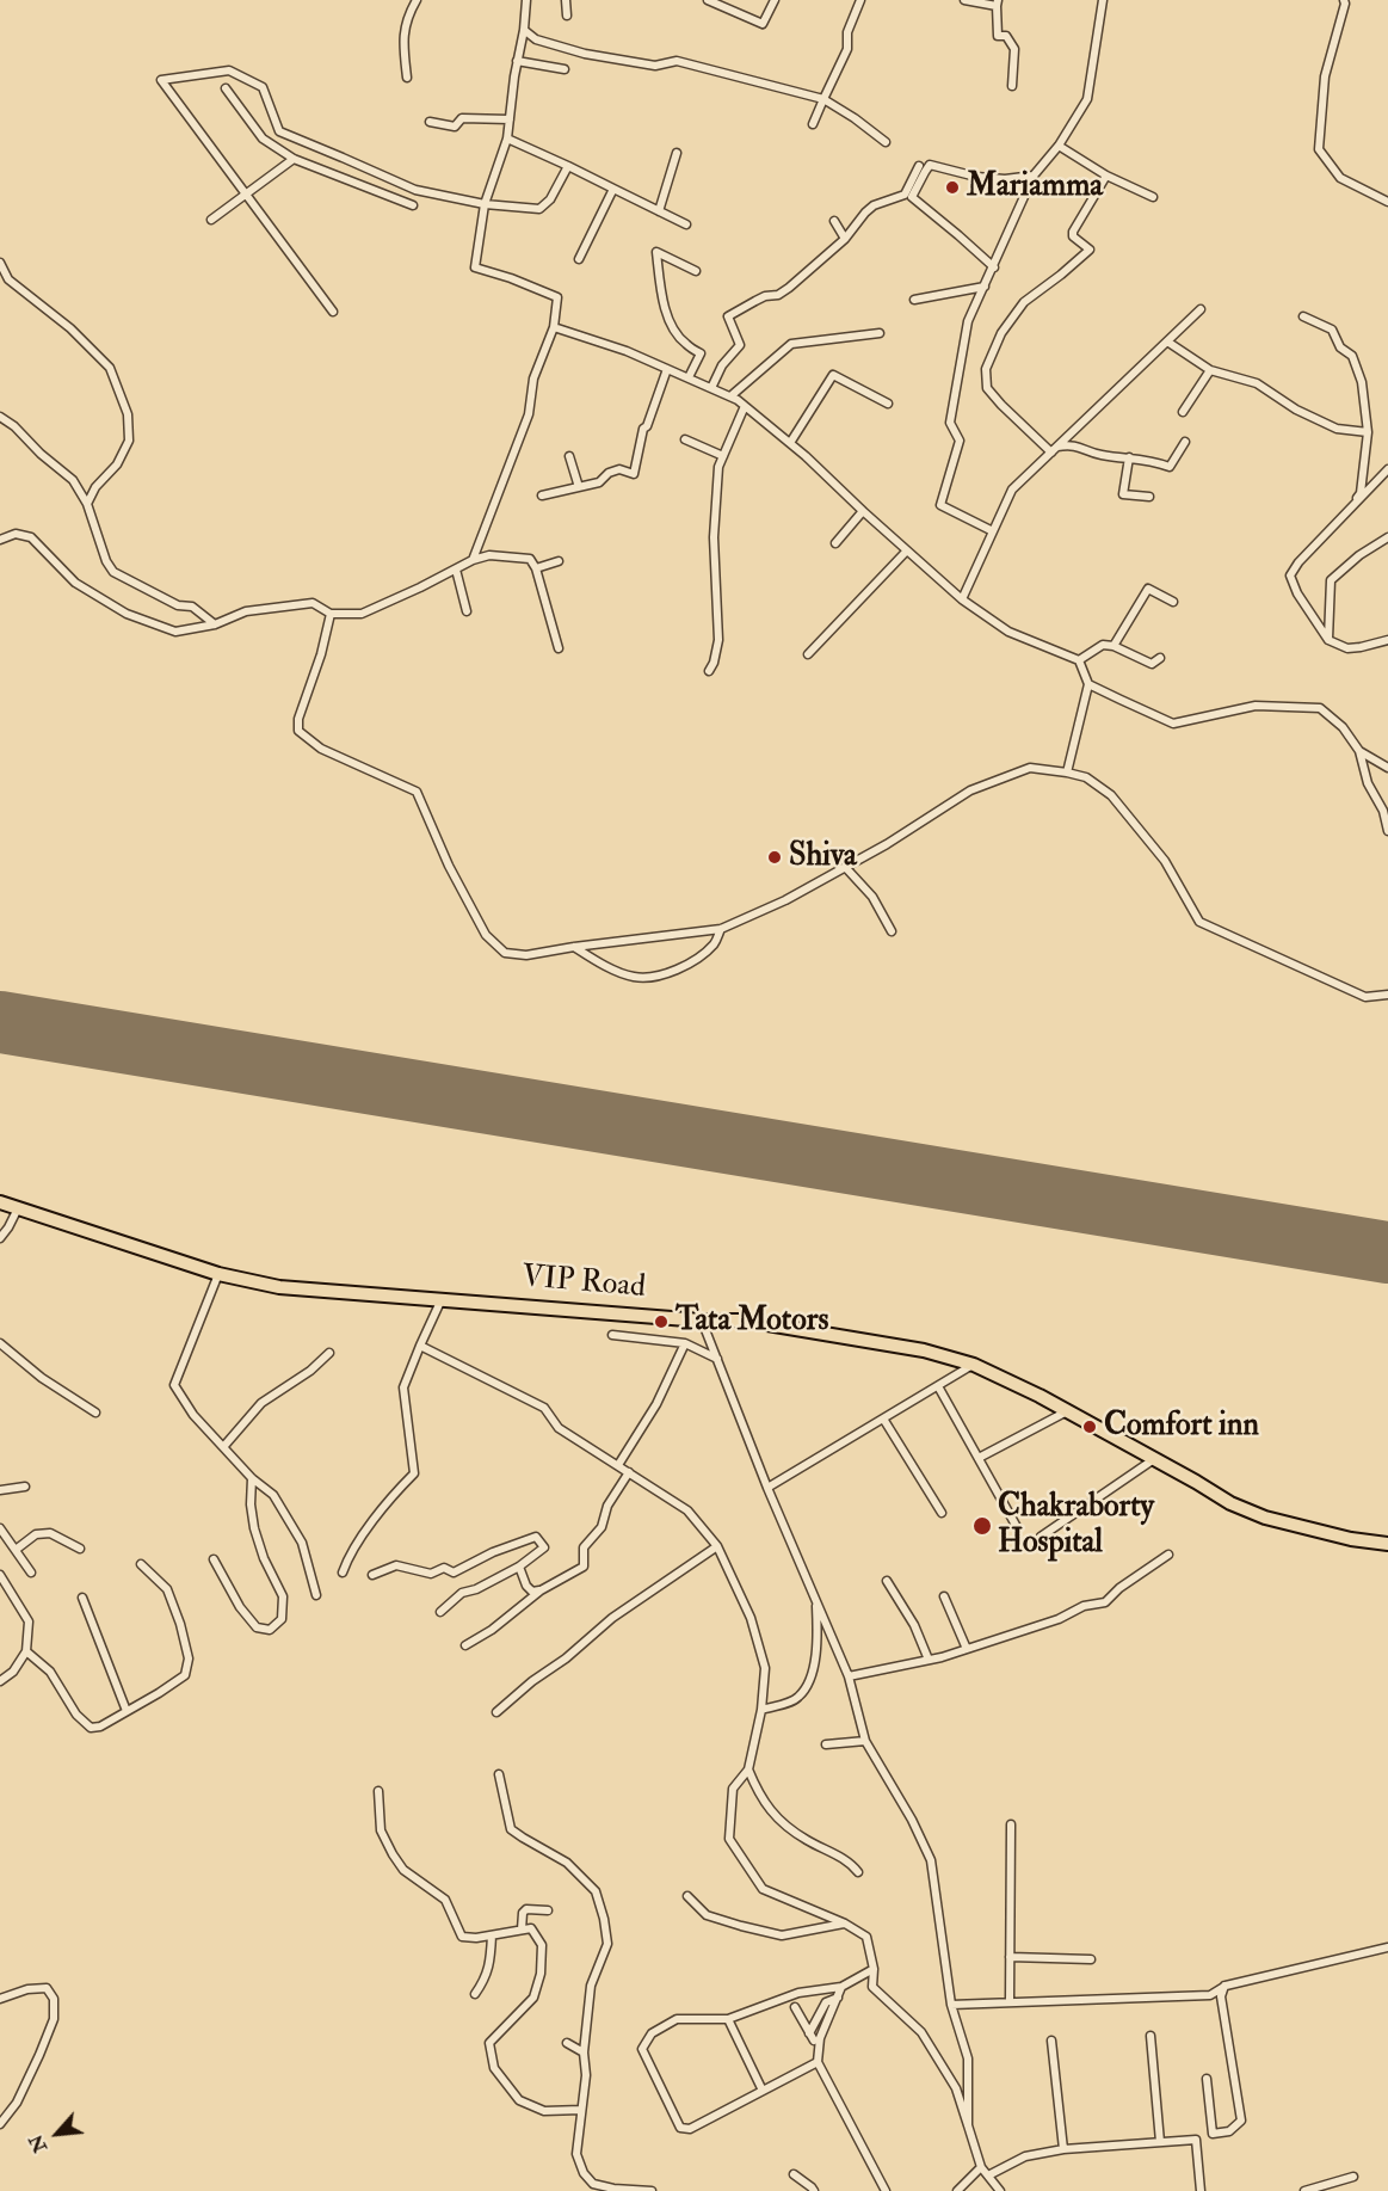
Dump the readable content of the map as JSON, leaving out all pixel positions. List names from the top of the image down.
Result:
{
  "streets": {
    "highway": ["VIP Road"]
  },
  "places": [
    "Mariamma",
    "Shiva",
    "Tata Motors",
    "Comfort inn",
    "Chakraborty Hospital"
  ],
  "north": "bottom left"
}
